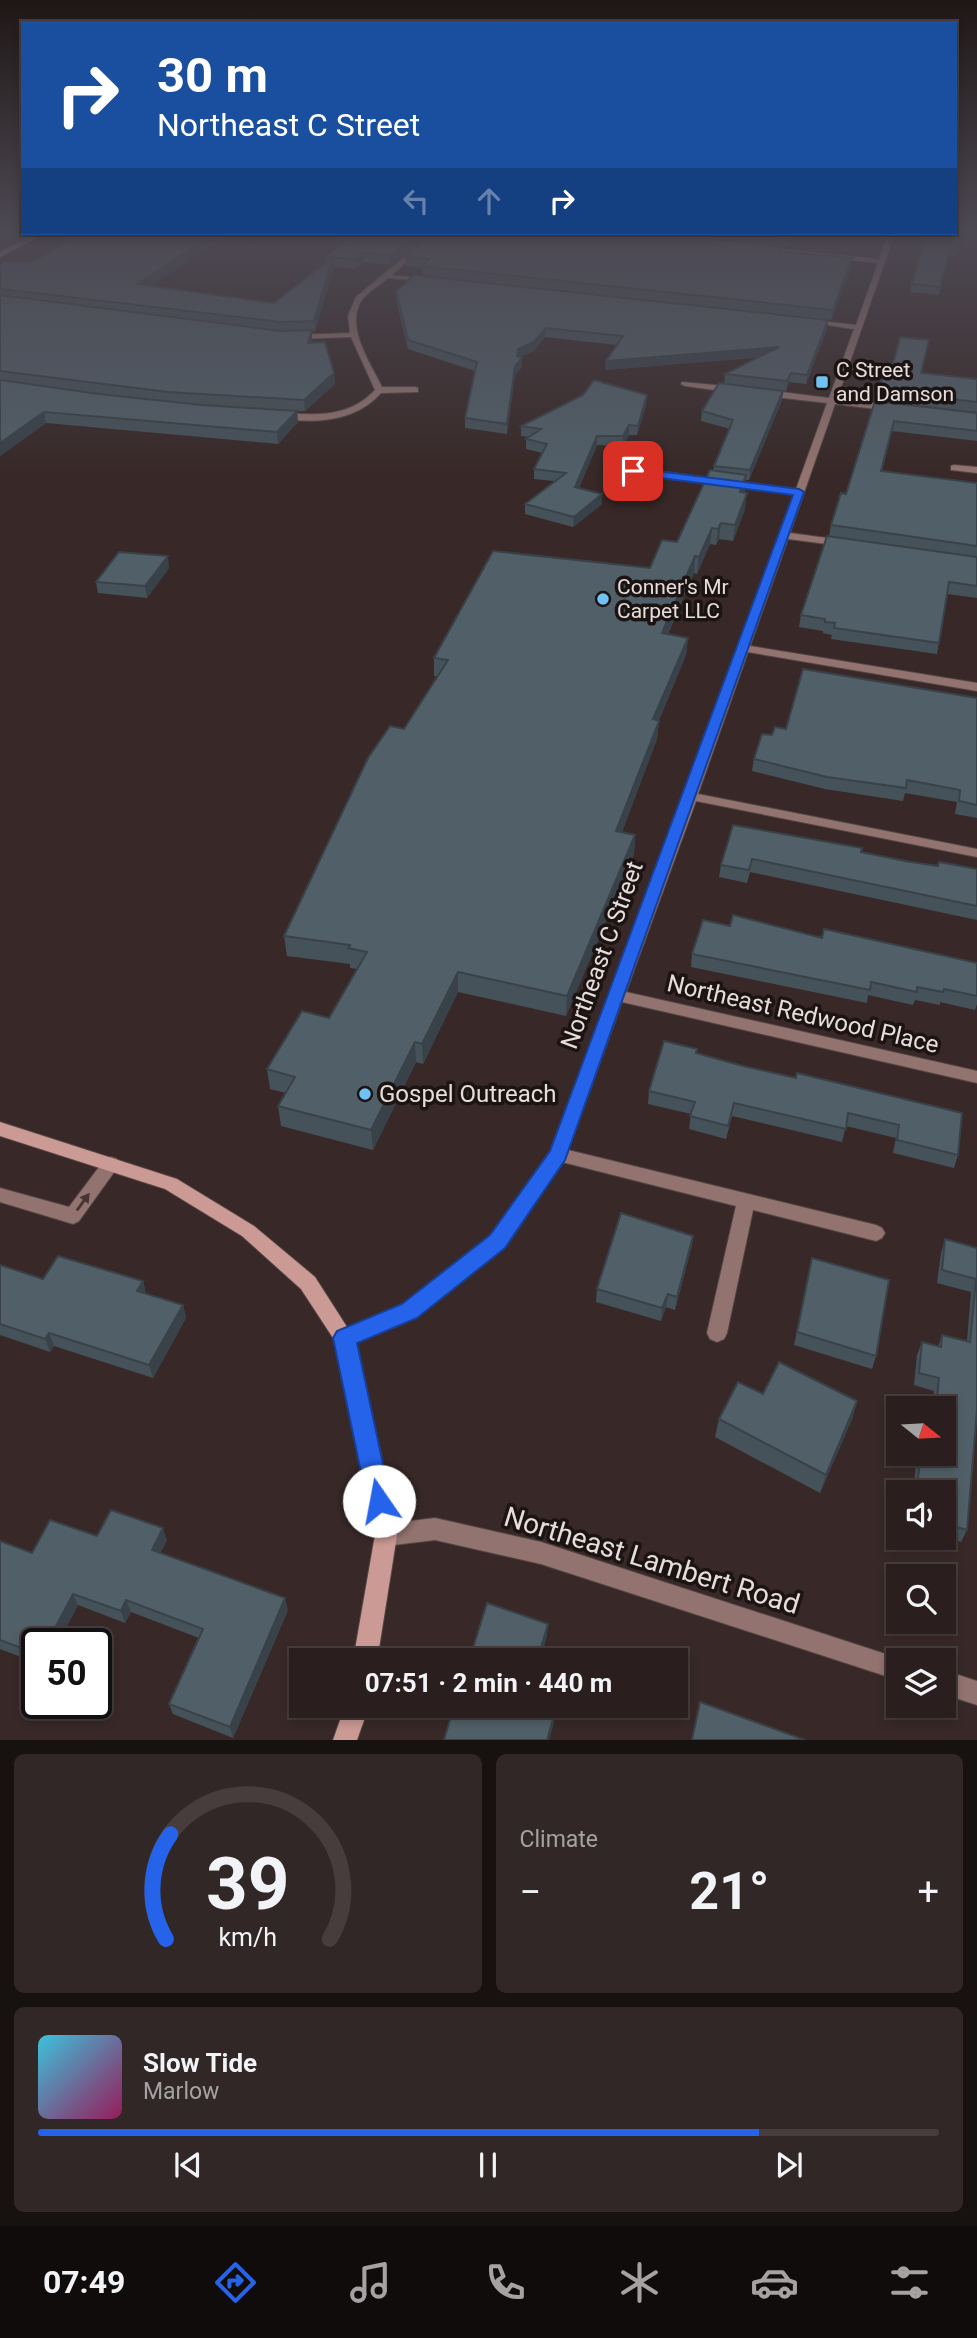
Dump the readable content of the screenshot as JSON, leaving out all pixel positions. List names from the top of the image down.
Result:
{
  "streets": {
    "street": ["Northeast C Street", "Northeast Redwood Place", "Northeast Lambert Road"]
  },
  "crossings": [
    ["Northeast C Street", "Northeast Redwood Place"]
  ],
  "places": {
    "transit": ["C Street and Damson"],
    "other": ["Conner's Mr Carpet LLC", "Gospel Outreach"]
  },
  "north": "right",
  "page": {
    "turn": ["30 m", "Northeast C Street"],
    "limit": "50",
    "trip": "07:51 · 2 min · 440 m",
    "tile": "Climate",
    "heat": ["−", "21°", "+"],
    "song": ["Slow Tide", "Marlow"],
    "tabs": "07:49",
    "gauge": ["39", "km/h"]
  }
}
